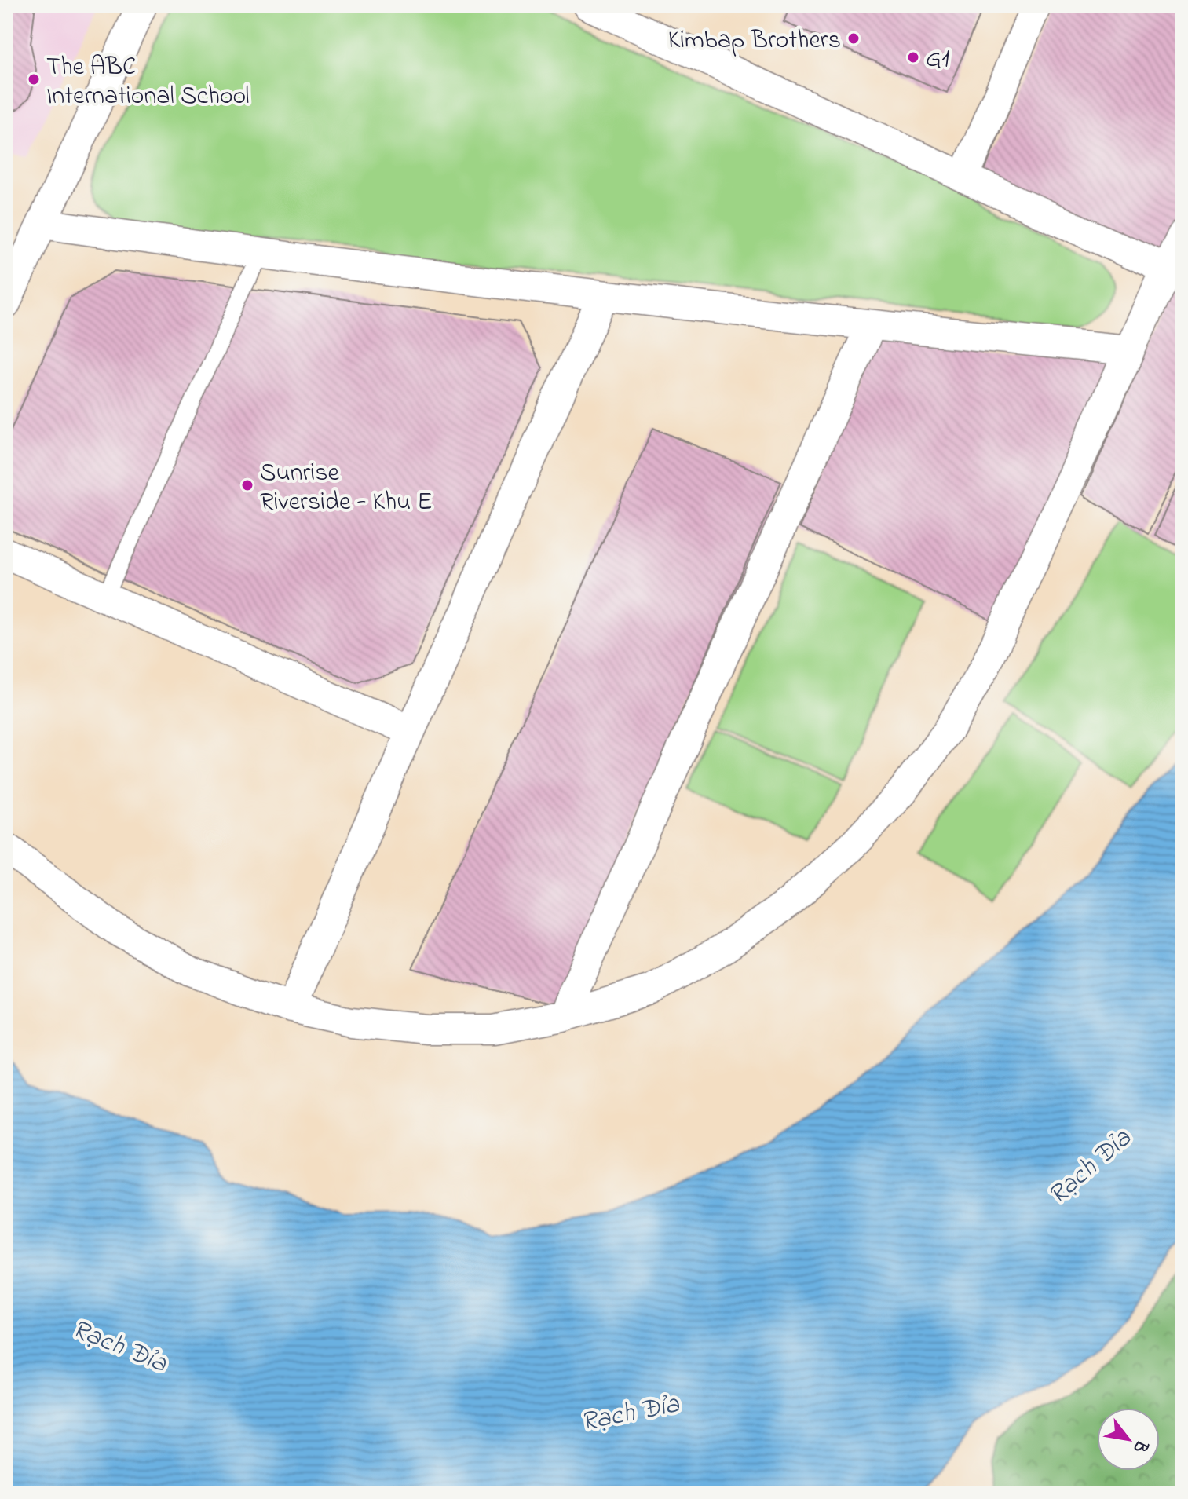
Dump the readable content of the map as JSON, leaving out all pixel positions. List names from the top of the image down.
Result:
{
  "water": ["Rạch Đỉa"],
  "places": [
    "Kimbap Brothers",
    "G1",
    "The ABC International School",
    "Sunrise Riverside - Khu E"
  ],
  "north": "bottom right"
}
